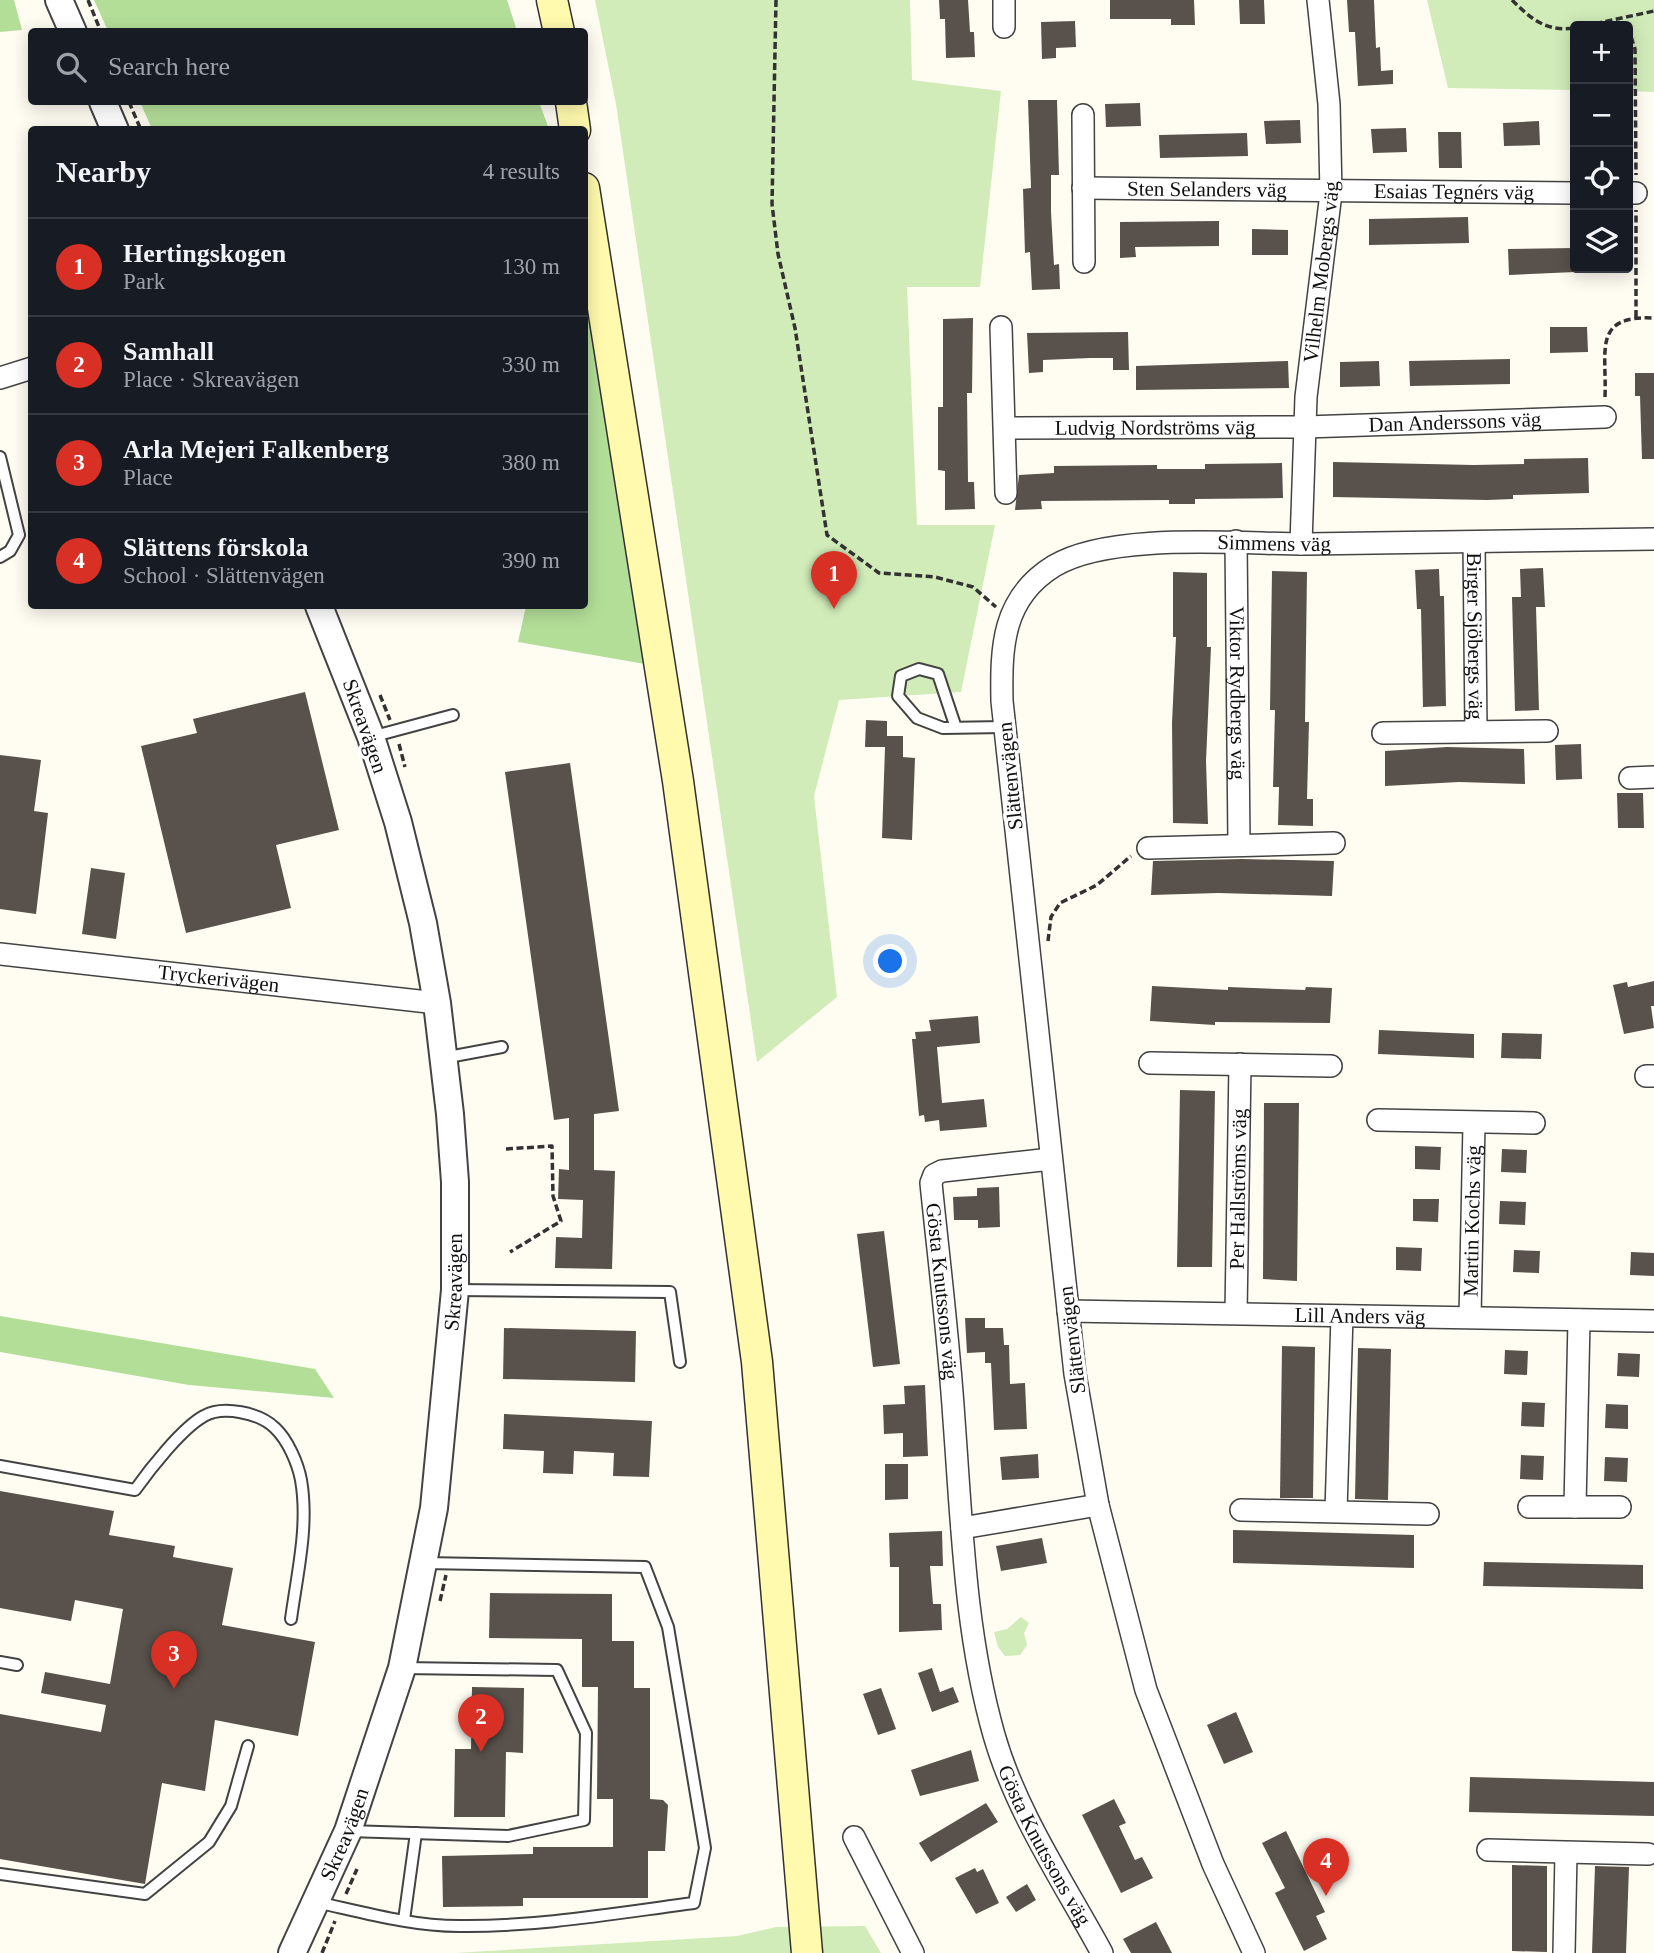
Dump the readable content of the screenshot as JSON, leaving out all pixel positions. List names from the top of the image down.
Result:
{
  "streets": {
    "street": [
      "Sten Selanders väg",
      "Esaias Tegnérs väg",
      "Vilhelm Mobergs väg",
      "Dan Anderssons väg",
      "Ludvig Nordströms väg",
      "Simmens väg",
      "Birger Sjöbergs väg",
      "Viktor Rydbergs väg",
      "Skreavägen",
      "Slättenvägen",
      "Tryckerivägen",
      "Per Hallströms väg",
      "Martin Kochs väg",
      "Gösta Knutssons väg",
      "Lill Anders väg"
    ]
  },
  "crossings": [
    ["Sten Selanders väg", "Esaias Tegnérs väg"],
    ["Sten Selanders väg", "Vilhelm Mobergs väg"],
    ["Esaias Tegnérs väg", "Vilhelm Mobergs väg"],
    ["Vilhelm Mobergs väg", "Dan Anderssons väg"],
    ["Vilhelm Mobergs väg", "Ludvig Nordströms väg"],
    ["Vilhelm Mobergs väg", "Simmens väg"],
    ["Dan Anderssons väg", "Ludvig Nordströms väg"],
    ["Simmens väg", "Birger Sjöbergs väg"],
    ["Simmens väg", "Viktor Rydbergs väg"],
    ["Simmens väg", "Slättenvägen"],
    ["Skreavägen", "Tryckerivägen"],
    ["Slättenvägen", "Gösta Knutssons väg"],
    ["Slättenvägen", "Lill Anders väg"],
    ["Per Hallströms väg", "Lill Anders väg"],
    ["Martin Kochs väg", "Lill Anders väg"]
  ],
  "page": {
    "map_buttons": ["+", "−"],
    "search": "Search here",
    "heading": ["Nearby", "4 results"],
    "list": [
      {
        "mark": "1",
        "name": "Hertingskogen",
        "note": "Park",
        "value": "130 m"
      },
      {
        "mark": "2",
        "name": "Samhall",
        "note": "Place · Skreavägen",
        "value": "330 m"
      },
      {
        "mark": "3",
        "name": "Arla Mejeri Falkenberg",
        "note": "Place",
        "value": "380 m"
      },
      {
        "mark": "4",
        "name": "Slättens förskola",
        "note": "School · Slättenvägen",
        "value": "390 m"
      }
    ],
    "pins": [
      "1",
      "3",
      "2",
      "4"
    ]
  }
}
